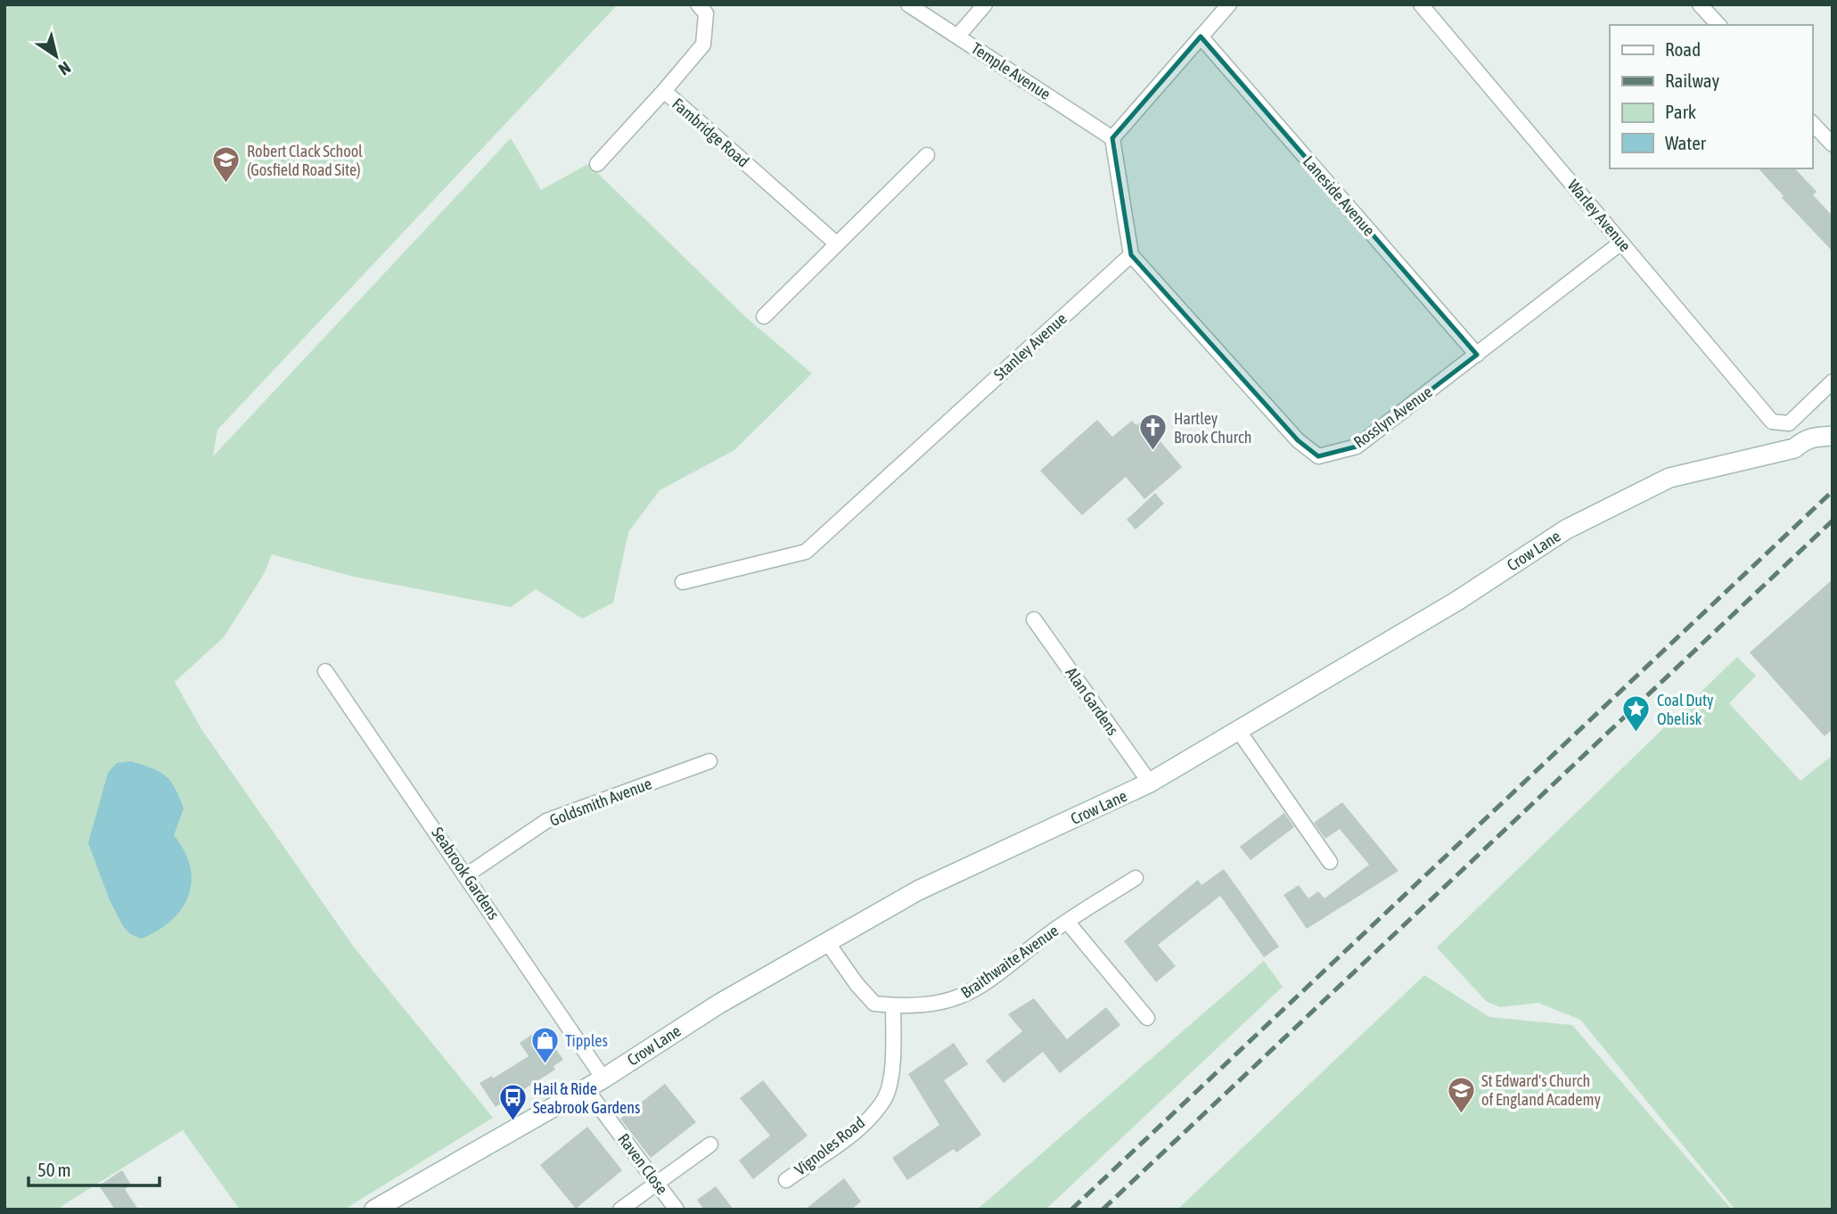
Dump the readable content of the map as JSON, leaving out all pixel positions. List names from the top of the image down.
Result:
{
  "streets": {
    "street": [
      "Temple Avenue",
      "Fambridge Road",
      "Laneside Avenue",
      "Warley Avenue",
      "Stanley Avenue",
      "Rosslyn Avenue",
      "Crow Lane",
      "Alan Gardens",
      "Goldsmith Avenue",
      "Seabrook Gardens",
      "Braithwaite Avenue",
      "Vignoles Road",
      "Raven Close"
    ]
  },
  "crossings": [
    ["Laneside Avenue", "Rosslyn Avenue"],
    ["Warley Avenue", "Rosslyn Avenue"],
    ["Stanley Avenue", "Rosslyn Avenue"],
    ["Crow Lane", "Alan Gardens"],
    ["Crow Lane", "Seabrook Gardens"],
    ["Crow Lane", "Braithwaite Avenue"],
    ["Crow Lane", "Raven Close"],
    ["Goldsmith Avenue", "Seabrook Gardens"],
    ["Braithwaite Avenue", "Vignoles Road"]
  ],
  "places": {
    "school or university": ["Robert Clack School (Gosfield Road Site)", "St Edward's Church of England Academy"],
    "church": ["Hartley Brook Church"],
    "place": ["Coal Duty Obelisk"],
    "shop": ["Tipples"],
    "bus stop": ["Hail & Ride Seabrook Gardens"]
  },
  "legend": [
    "Road",
    "Railway",
    "Park",
    "Water"
  ],
  "scale_bar": "50 m",
  "north": "bottom right"
}
